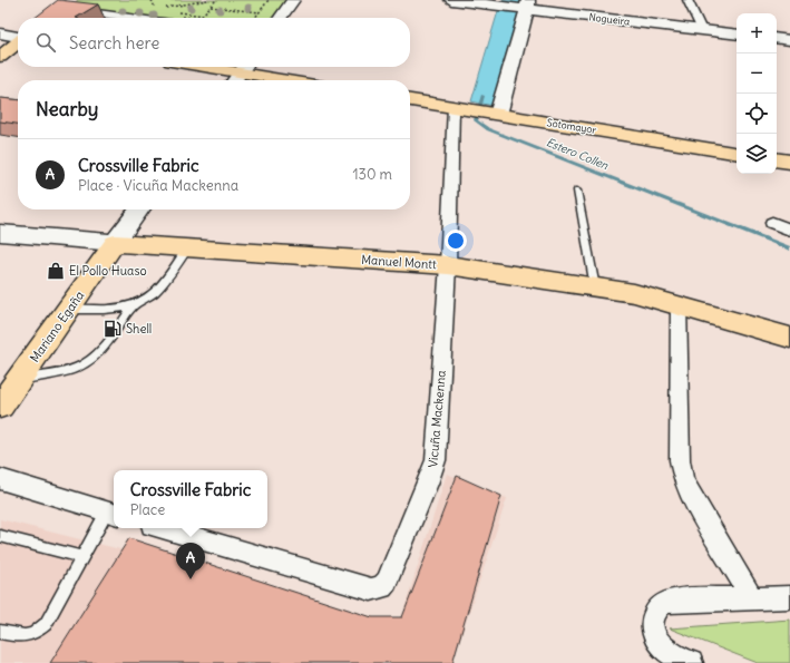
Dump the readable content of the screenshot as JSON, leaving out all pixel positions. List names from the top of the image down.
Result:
{
  "streets": {
    "main road": ["Sotomayor", "Manuel Montt", "Mariano Egaña"],
    "street": ["Nogueira", "Vicuña Mackenna"]
  },
  "crossings": [
    ["Sotomayor", "Vicuña Mackenna"],
    ["Manuel Montt", "Mariano Egaña"],
    ["Manuel Montt", "Vicuña Mackenna"]
  ],
  "water": ["Estero Collen"],
  "places": {
    "shop": ["El Pollo Huaso"],
    "fuel station": ["Shell"]
  },
  "page": {
    "map_buttons": ["+", "−"],
    "search": "Search here",
    "heading": "Nearby",
    "list": [
      {
        "mark": "A",
        "name": "Crossville Fabric",
        "note": "Place · Vicuña Mackenna",
        "value": "130 m"
      }
    ],
    "popup": ["Crossville Fabric", "Place"],
    "pins": "A"
  }
}
